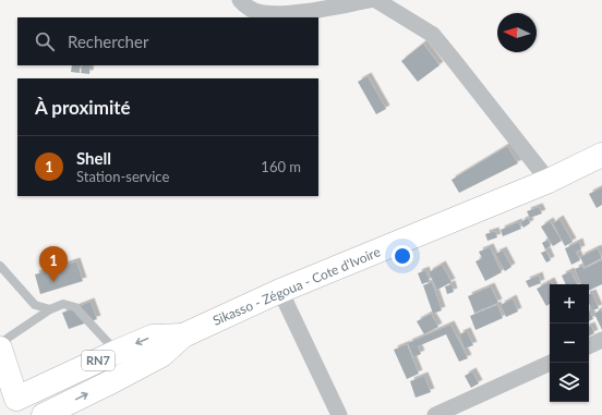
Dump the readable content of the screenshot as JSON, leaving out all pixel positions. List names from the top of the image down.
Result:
{
  "streets": {
    "highway": ["Sikasso - Zégoua - Cote d'Ivoire", "RN7"]
  },
  "crossings": [
    ["Sikasso - Zégoua - Cote d'Ivoire", "RN7"]
  ],
  "north": "left",
  "page": {
    "search": "Rechercher",
    "heading": "À proximité",
    "list": [
      {
        "mark": "1",
        "name": "Shell",
        "note": "Station-service",
        "value": "160 m"
      }
    ],
    "pins": "1",
    "map_buttons": ["+", "−"]
  }
}
